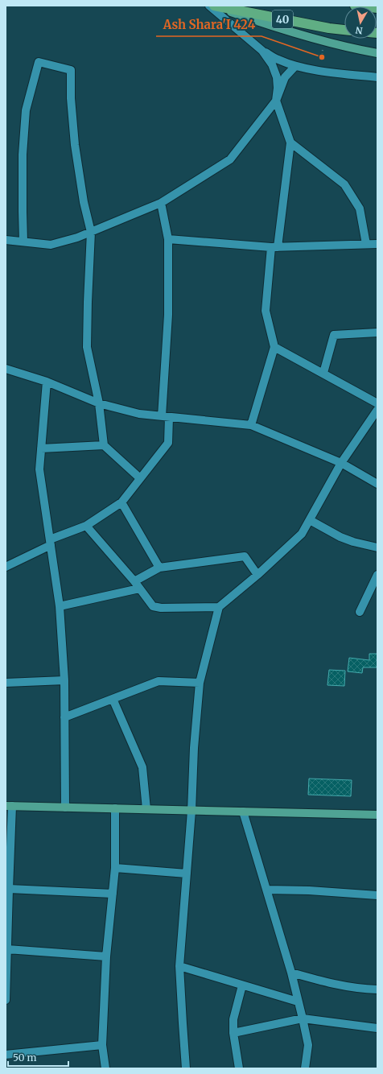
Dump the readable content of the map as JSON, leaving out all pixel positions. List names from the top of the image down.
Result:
{
  "streets": {
    "highway": ["40"]
  },
  "places": ["Ash Shara'I 424"],
  "scale_bar": "50 m",
  "north": "bottom"
}
